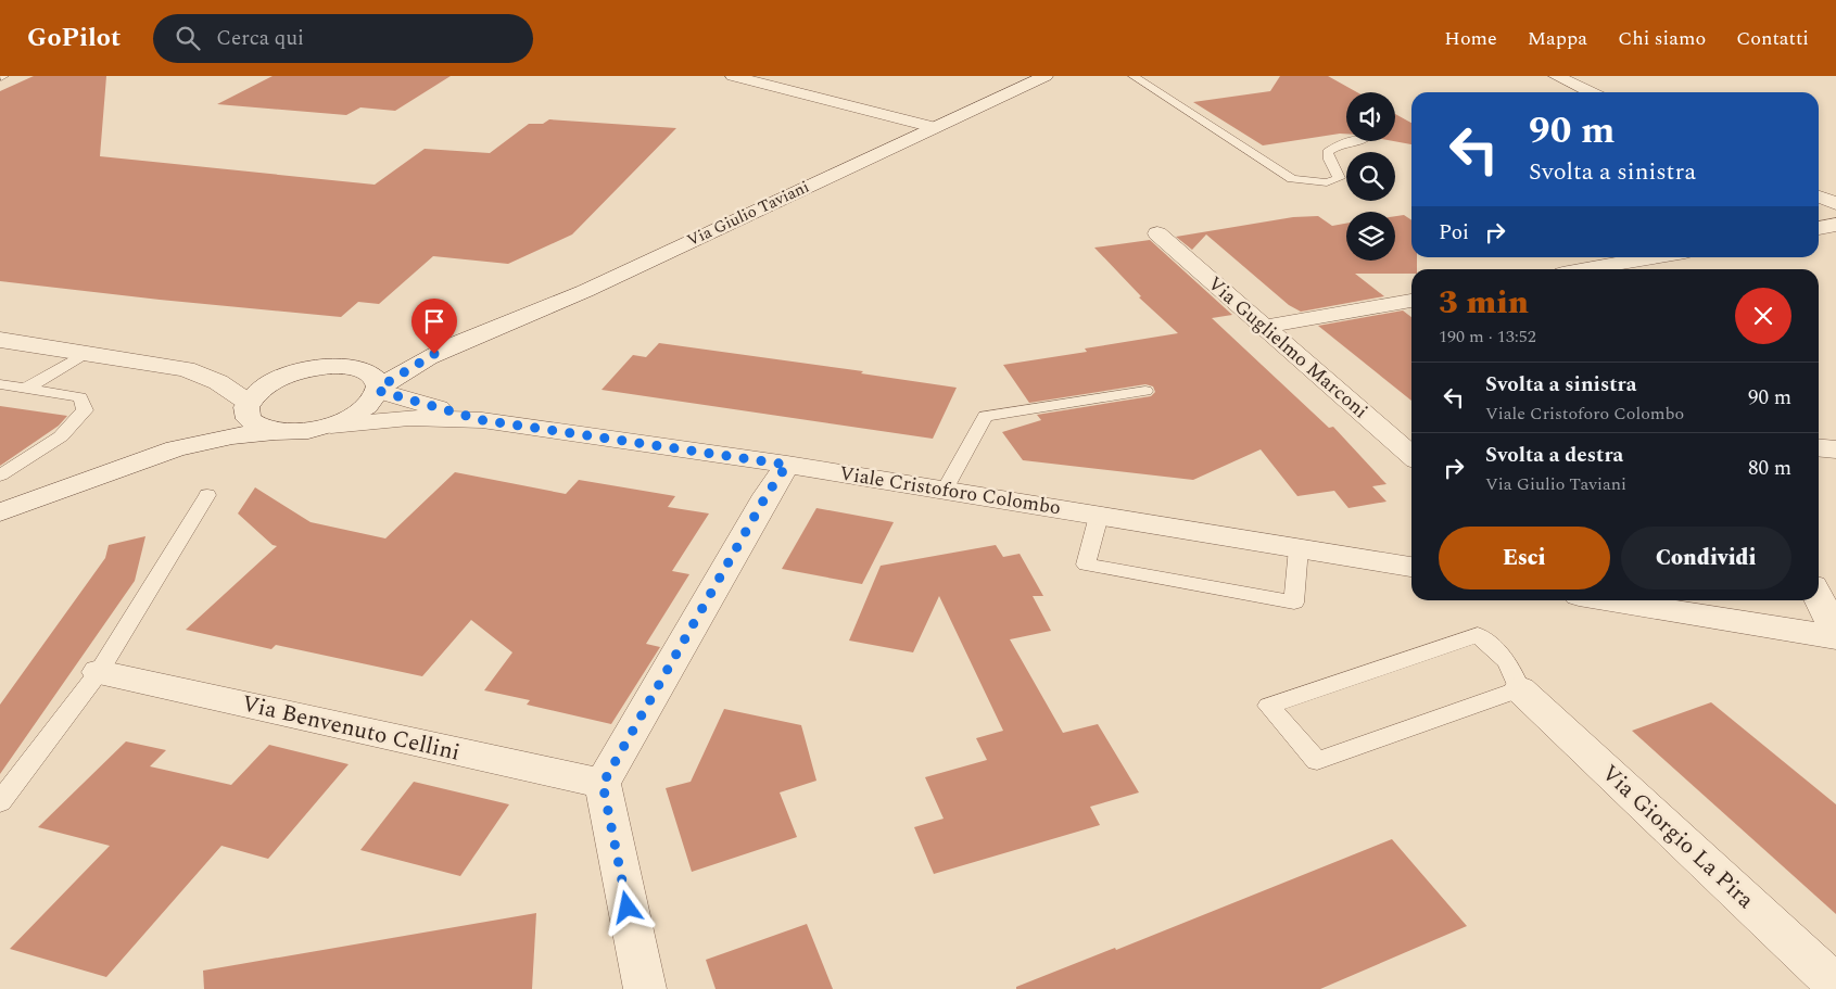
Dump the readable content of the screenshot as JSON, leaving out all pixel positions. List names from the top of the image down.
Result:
{
  "streets": {
    "street": [
      "Via Giulio Taviani",
      "Via Guglielmo Marconi",
      "Viale Cristoforo Colombo",
      "Via Benvenuto Cellini",
      "Via Giorgio La Pira"
    ]
  },
  "crossings": [
    ["Via Giulio Taviani", "Viale Cristoforo Colombo"]
  ],
  "page": {
    "header": "GoPilot",
    "search": "Cerca qui",
    "nav": [
      "Home",
      "Mappa",
      "Chi siamo",
      "Contatti"
    ],
    "turn": ["90 m", "Svolta a sinistra"],
    "then": "Poi",
    "heading": ["3 min", "190 m · 13:52"],
    "list": [
      {
        "name": "Svolta a sinistra",
        "note": "Viale Cristoforo Colombo",
        "value": "90 m"
      },
      {
        "name": "Svolta a destra",
        "note": "Via Giulio Taviani",
        "value": "80 m"
      }
    ],
    "buttons": ["Esci", "Condividi"]
  }
}
